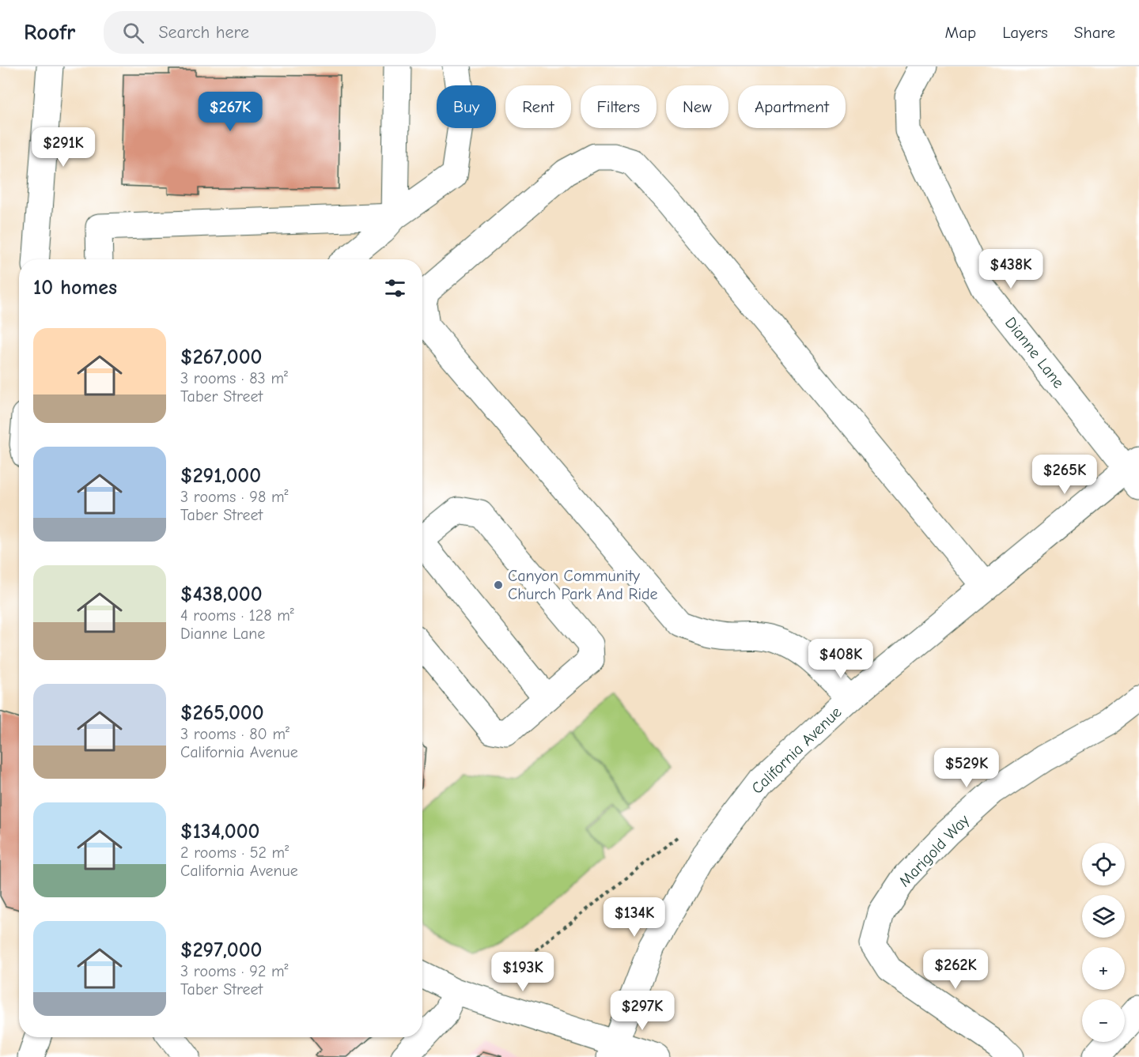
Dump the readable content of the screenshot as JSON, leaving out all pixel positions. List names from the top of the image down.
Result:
{
  "streets": {
    "street": ["Dianne Lane", "California Avenue", "Marigold Way"]
  },
  "crossings": [
    ["Dianne Lane", "California Avenue"]
  ],
  "places": ["Canyon Community Church Park And Ride"],
  "page": {
    "header": "Roofr",
    "search": "Search here",
    "nav": ["Map", "Layers", "Share"],
    "chip": [
      "Buy",
      "Rent",
      "Filters",
      "New",
      "Apartment"
    ],
    "price": [
      "$267K",
      "$291K",
      "$438K",
      "$265K",
      "$408K",
      "$529K",
      "$134K",
      "$262K",
      "$193K",
      "$297K"
    ],
    "heading": "10 homes",
    "list": [
      {
        "name": "$267,000",
        "note": "3 rooms · 83 m² · Taber Street"
      },
      {
        "name": "$291,000",
        "note": "3 rooms · 98 m² · Taber Street"
      },
      {
        "name": "$438,000",
        "note": "4 rooms · 128 m² · Dianne Lane"
      },
      {
        "name": "$265,000",
        "note": "3 rooms · 80 m² · California Avenue"
      },
      {
        "name": "$134,000",
        "note": "2 rooms · 52 m² · California Avenue"
      },
      {
        "name": "$297,000",
        "note": "3 rooms · 92 m² · Taber Street"
      }
    ],
    "map_buttons": ["+", "−"]
  }
}
